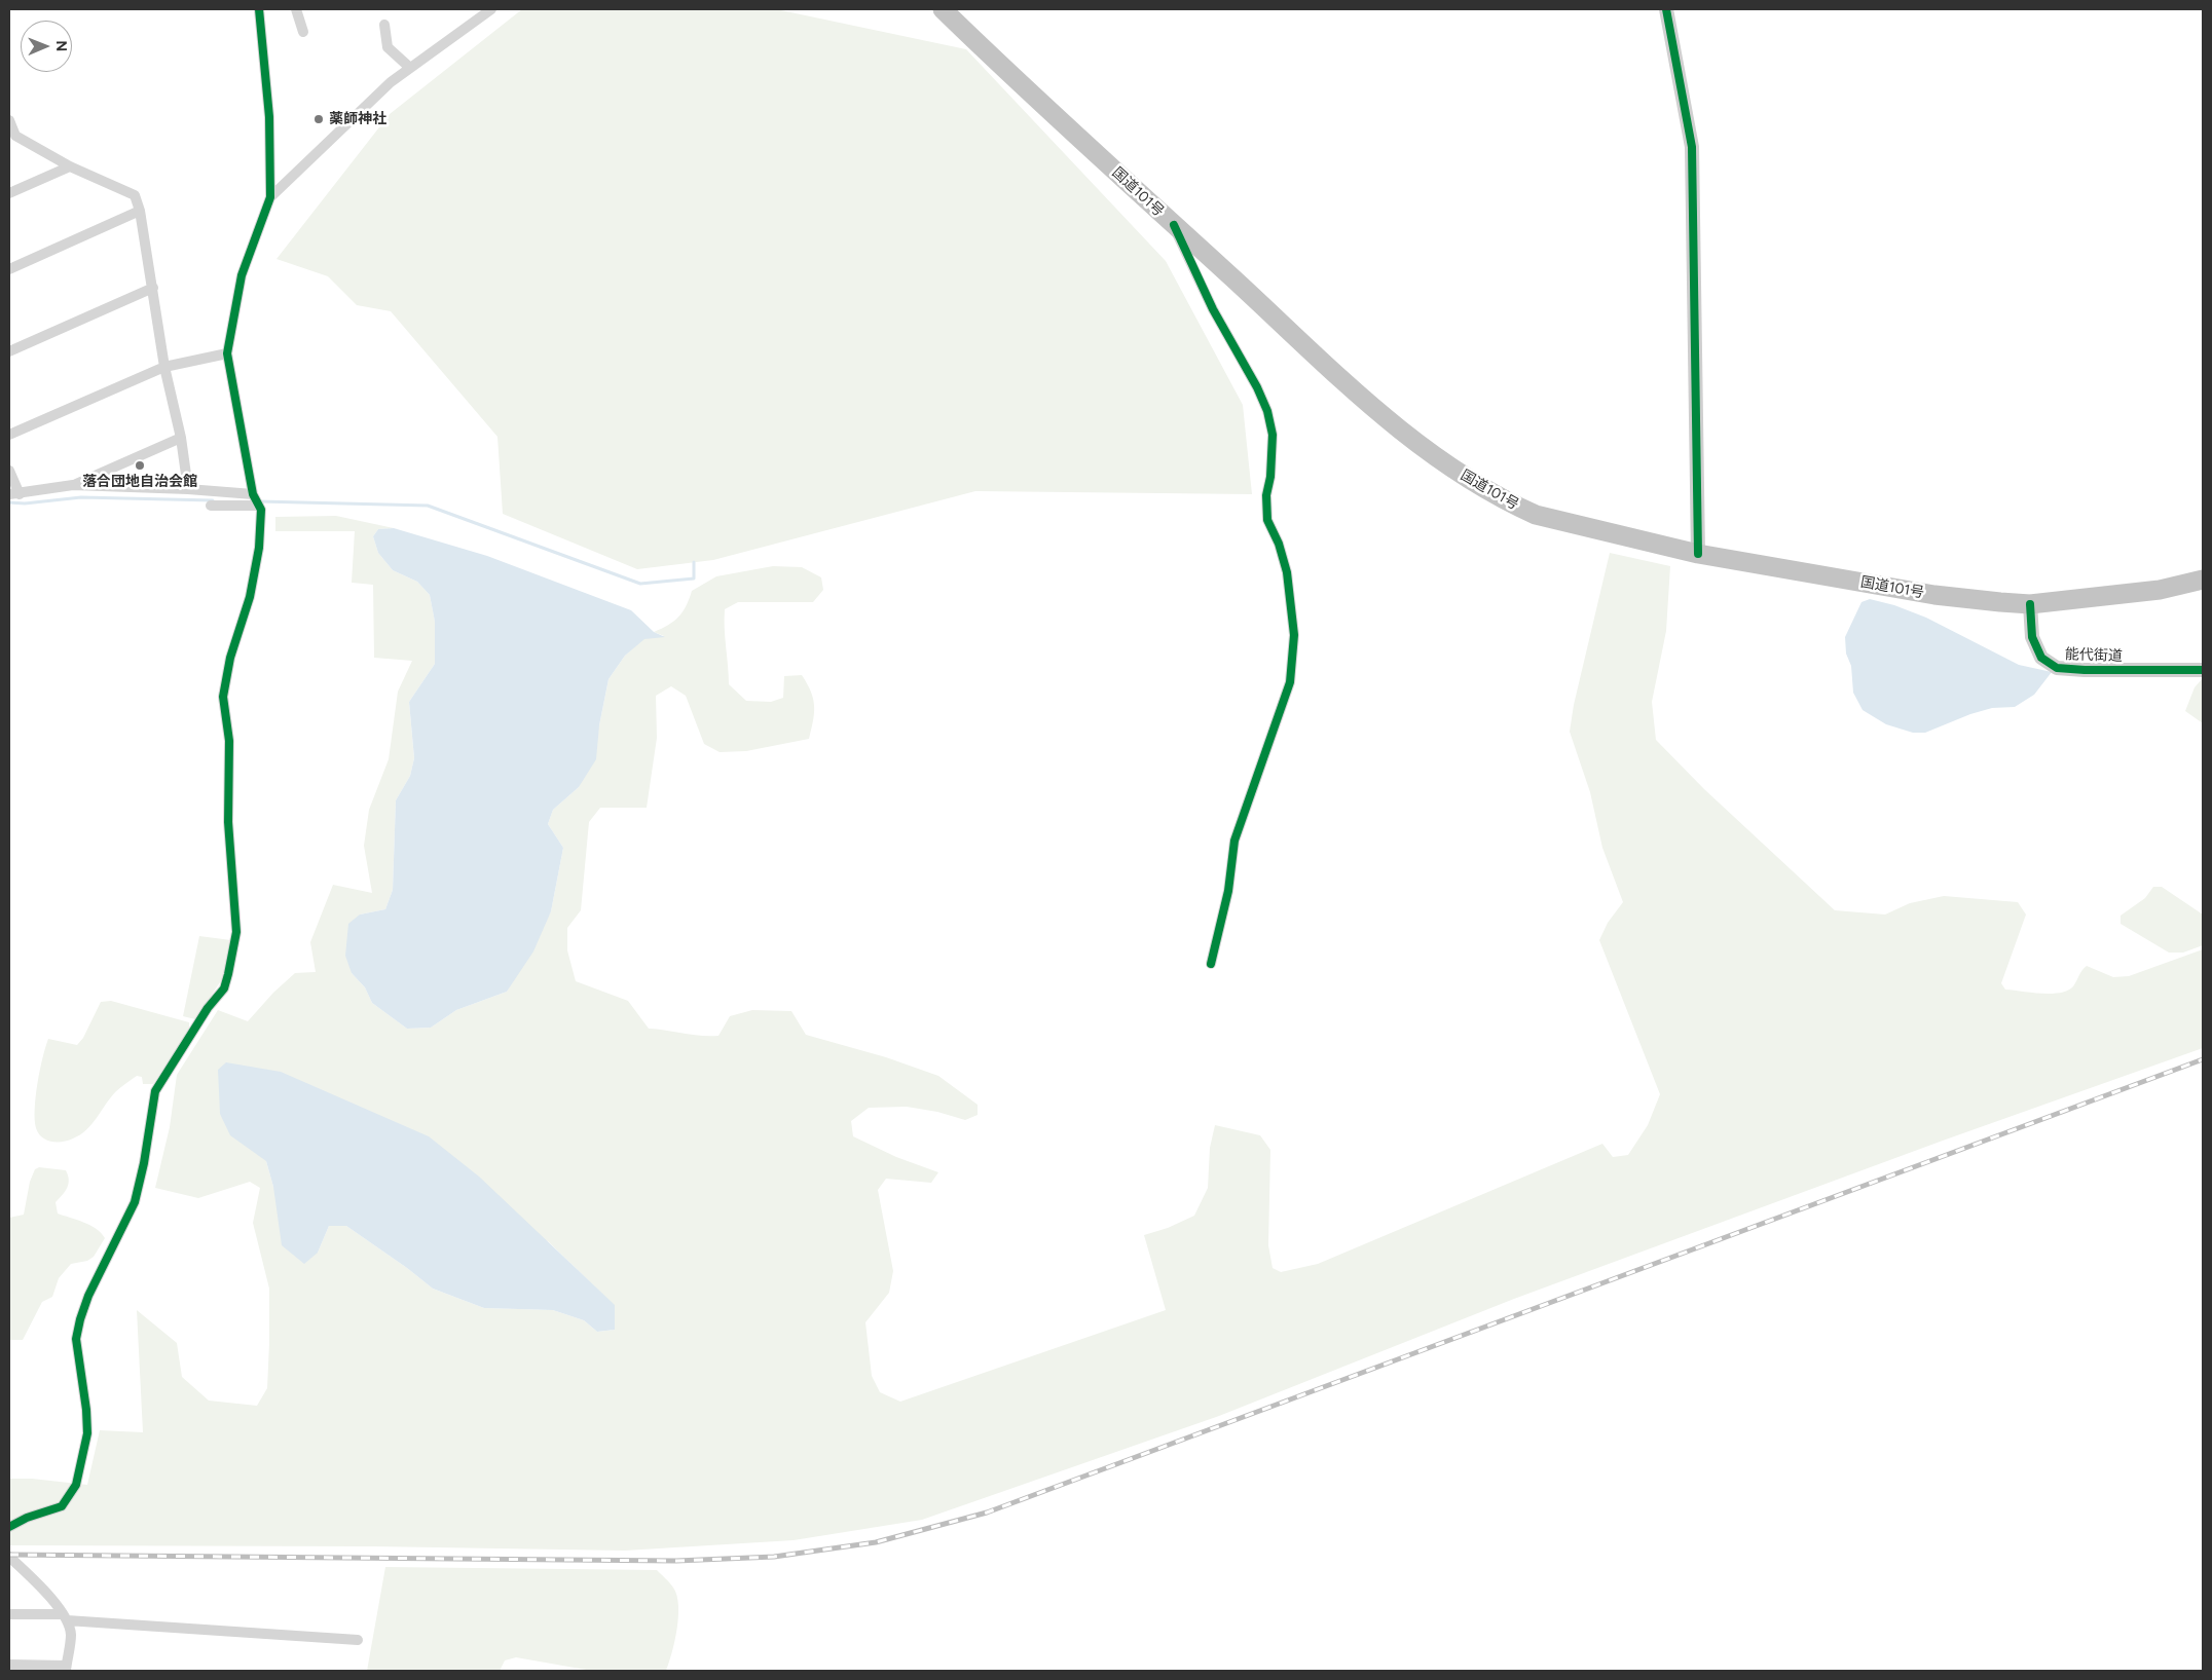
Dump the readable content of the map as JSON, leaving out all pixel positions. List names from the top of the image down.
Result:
{
  "streets": {
    "highway": ["国道101号"],
    "street": ["能代街道"]
  },
  "crossings": [
    ["国道101号", "能代街道"]
  ],
  "places": ["薬師神社", "落合団地自治会館"],
  "north": "right"
}
